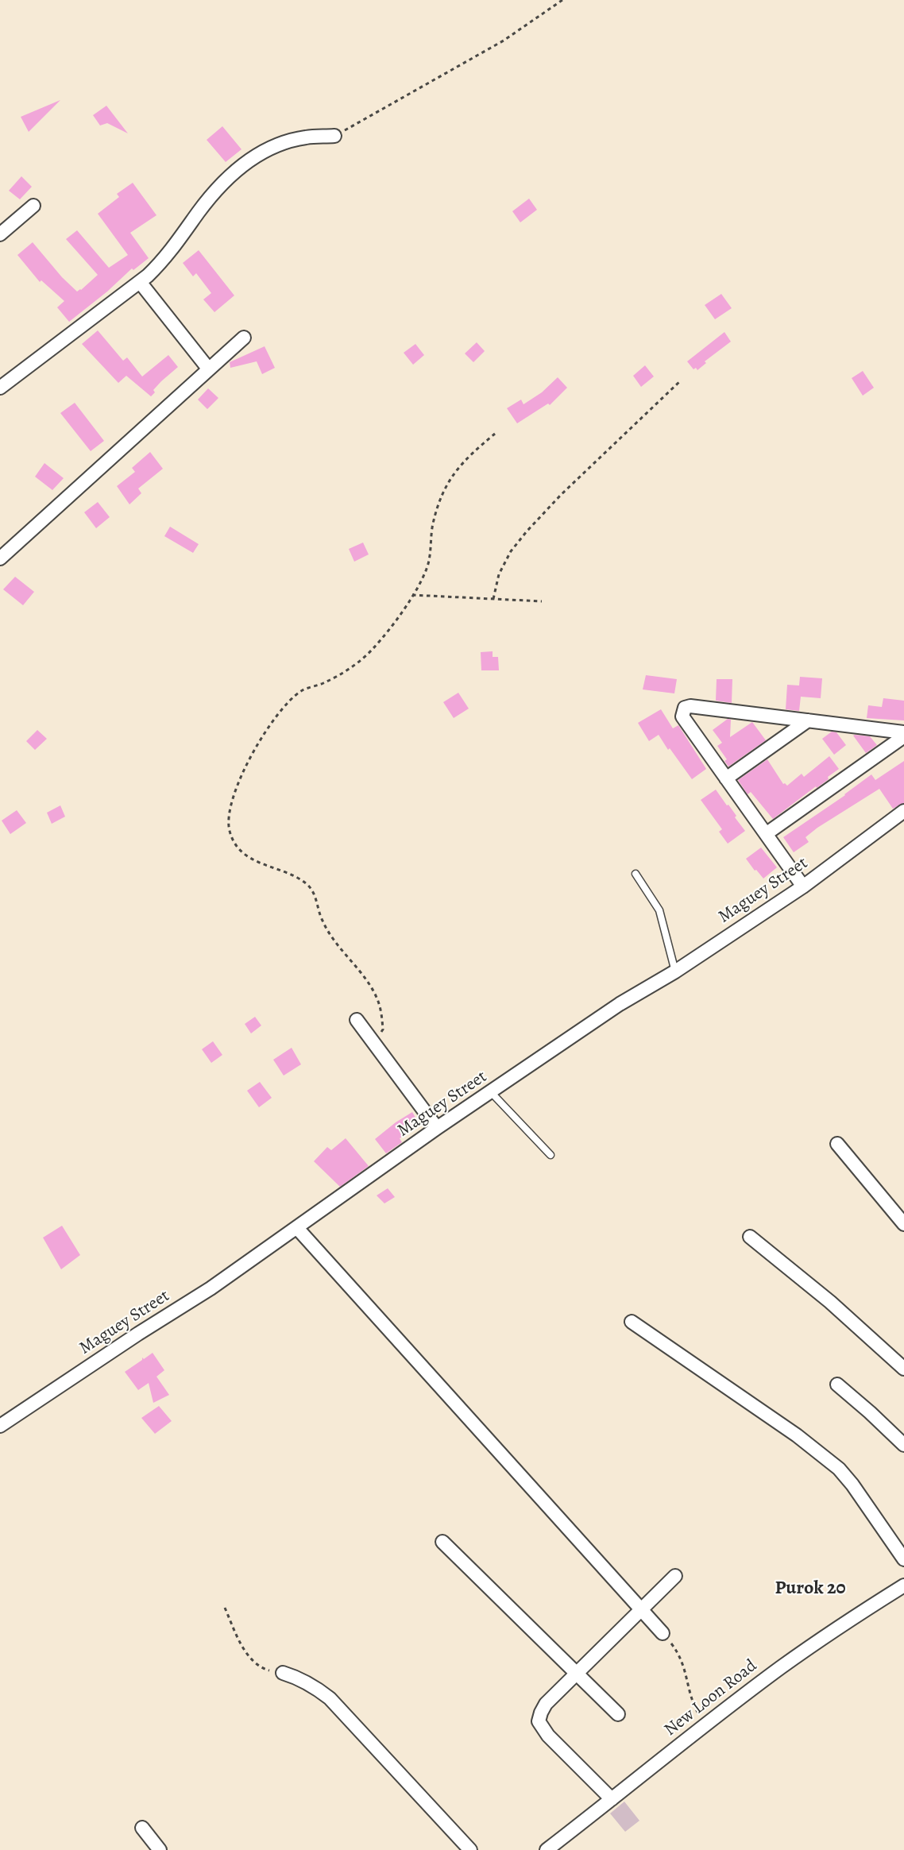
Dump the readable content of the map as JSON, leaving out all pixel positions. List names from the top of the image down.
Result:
{
  "streets": {
    "street": ["Maguey Street", "New Loon Road"]
  },
  "districts": ["Purok 20"]
}
